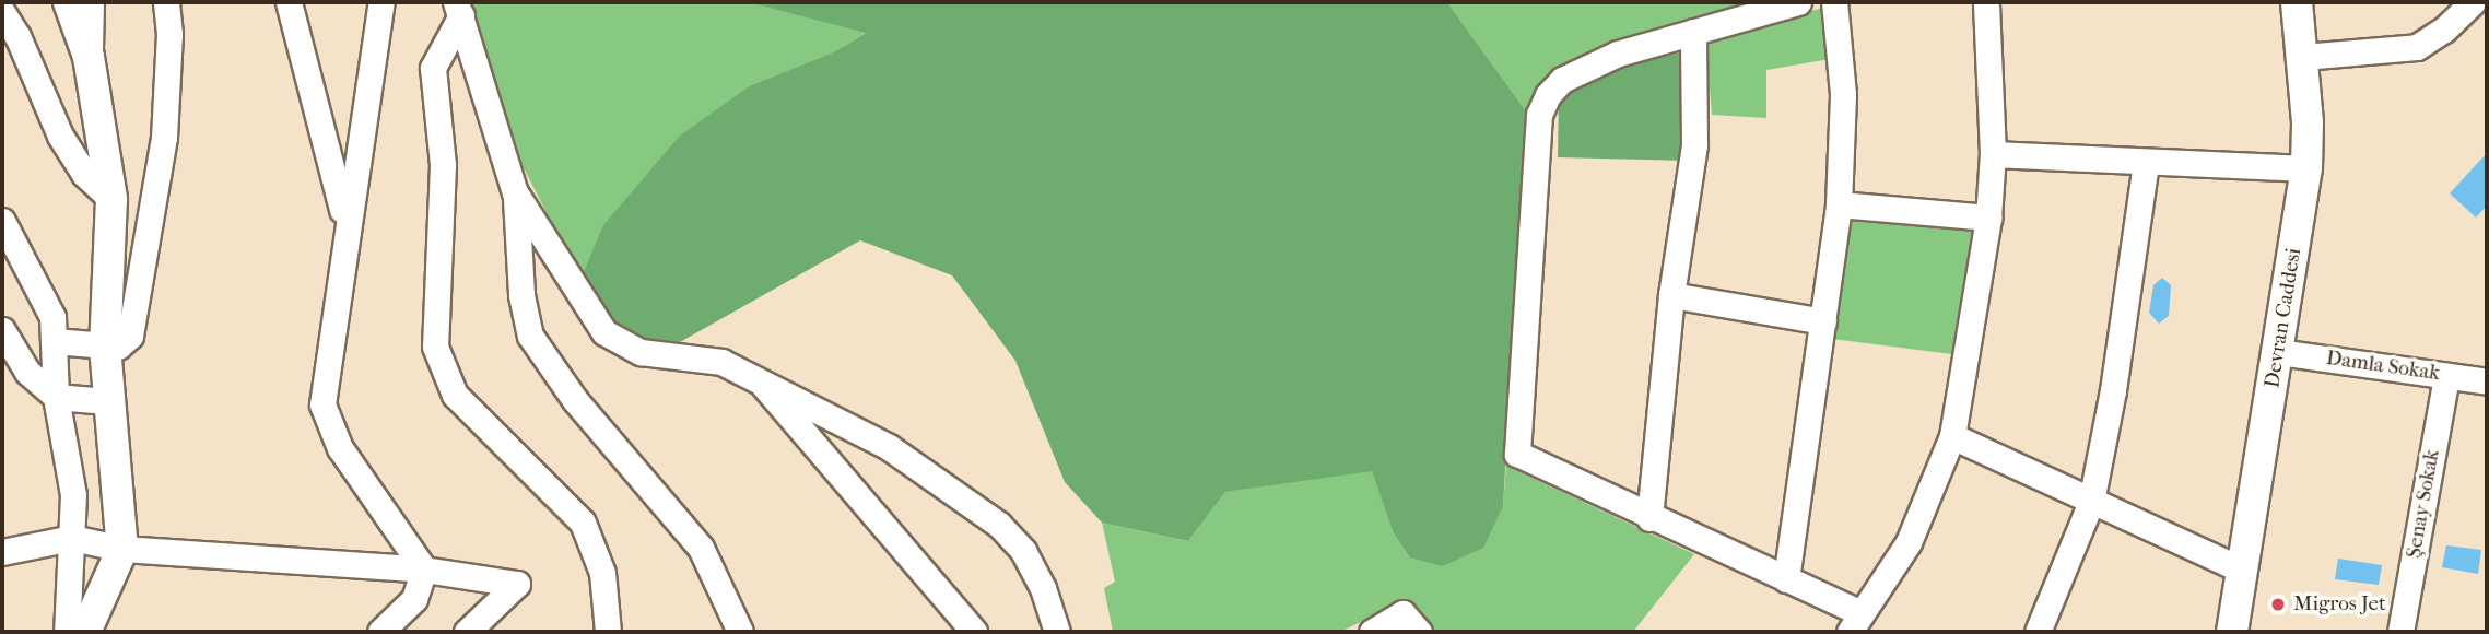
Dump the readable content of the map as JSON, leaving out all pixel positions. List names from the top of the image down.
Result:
{
  "streets": {
    "main road": ["Devran Caddesi"],
    "street": ["Damla Sokak", "Şenay Sokak"]
  },
  "crossings": [
    ["Devran Caddesi", "Damla Sokak"],
    ["Damla Sokak", "Şenay Sokak"]
  ],
  "places": ["Migros Jet"]
}
